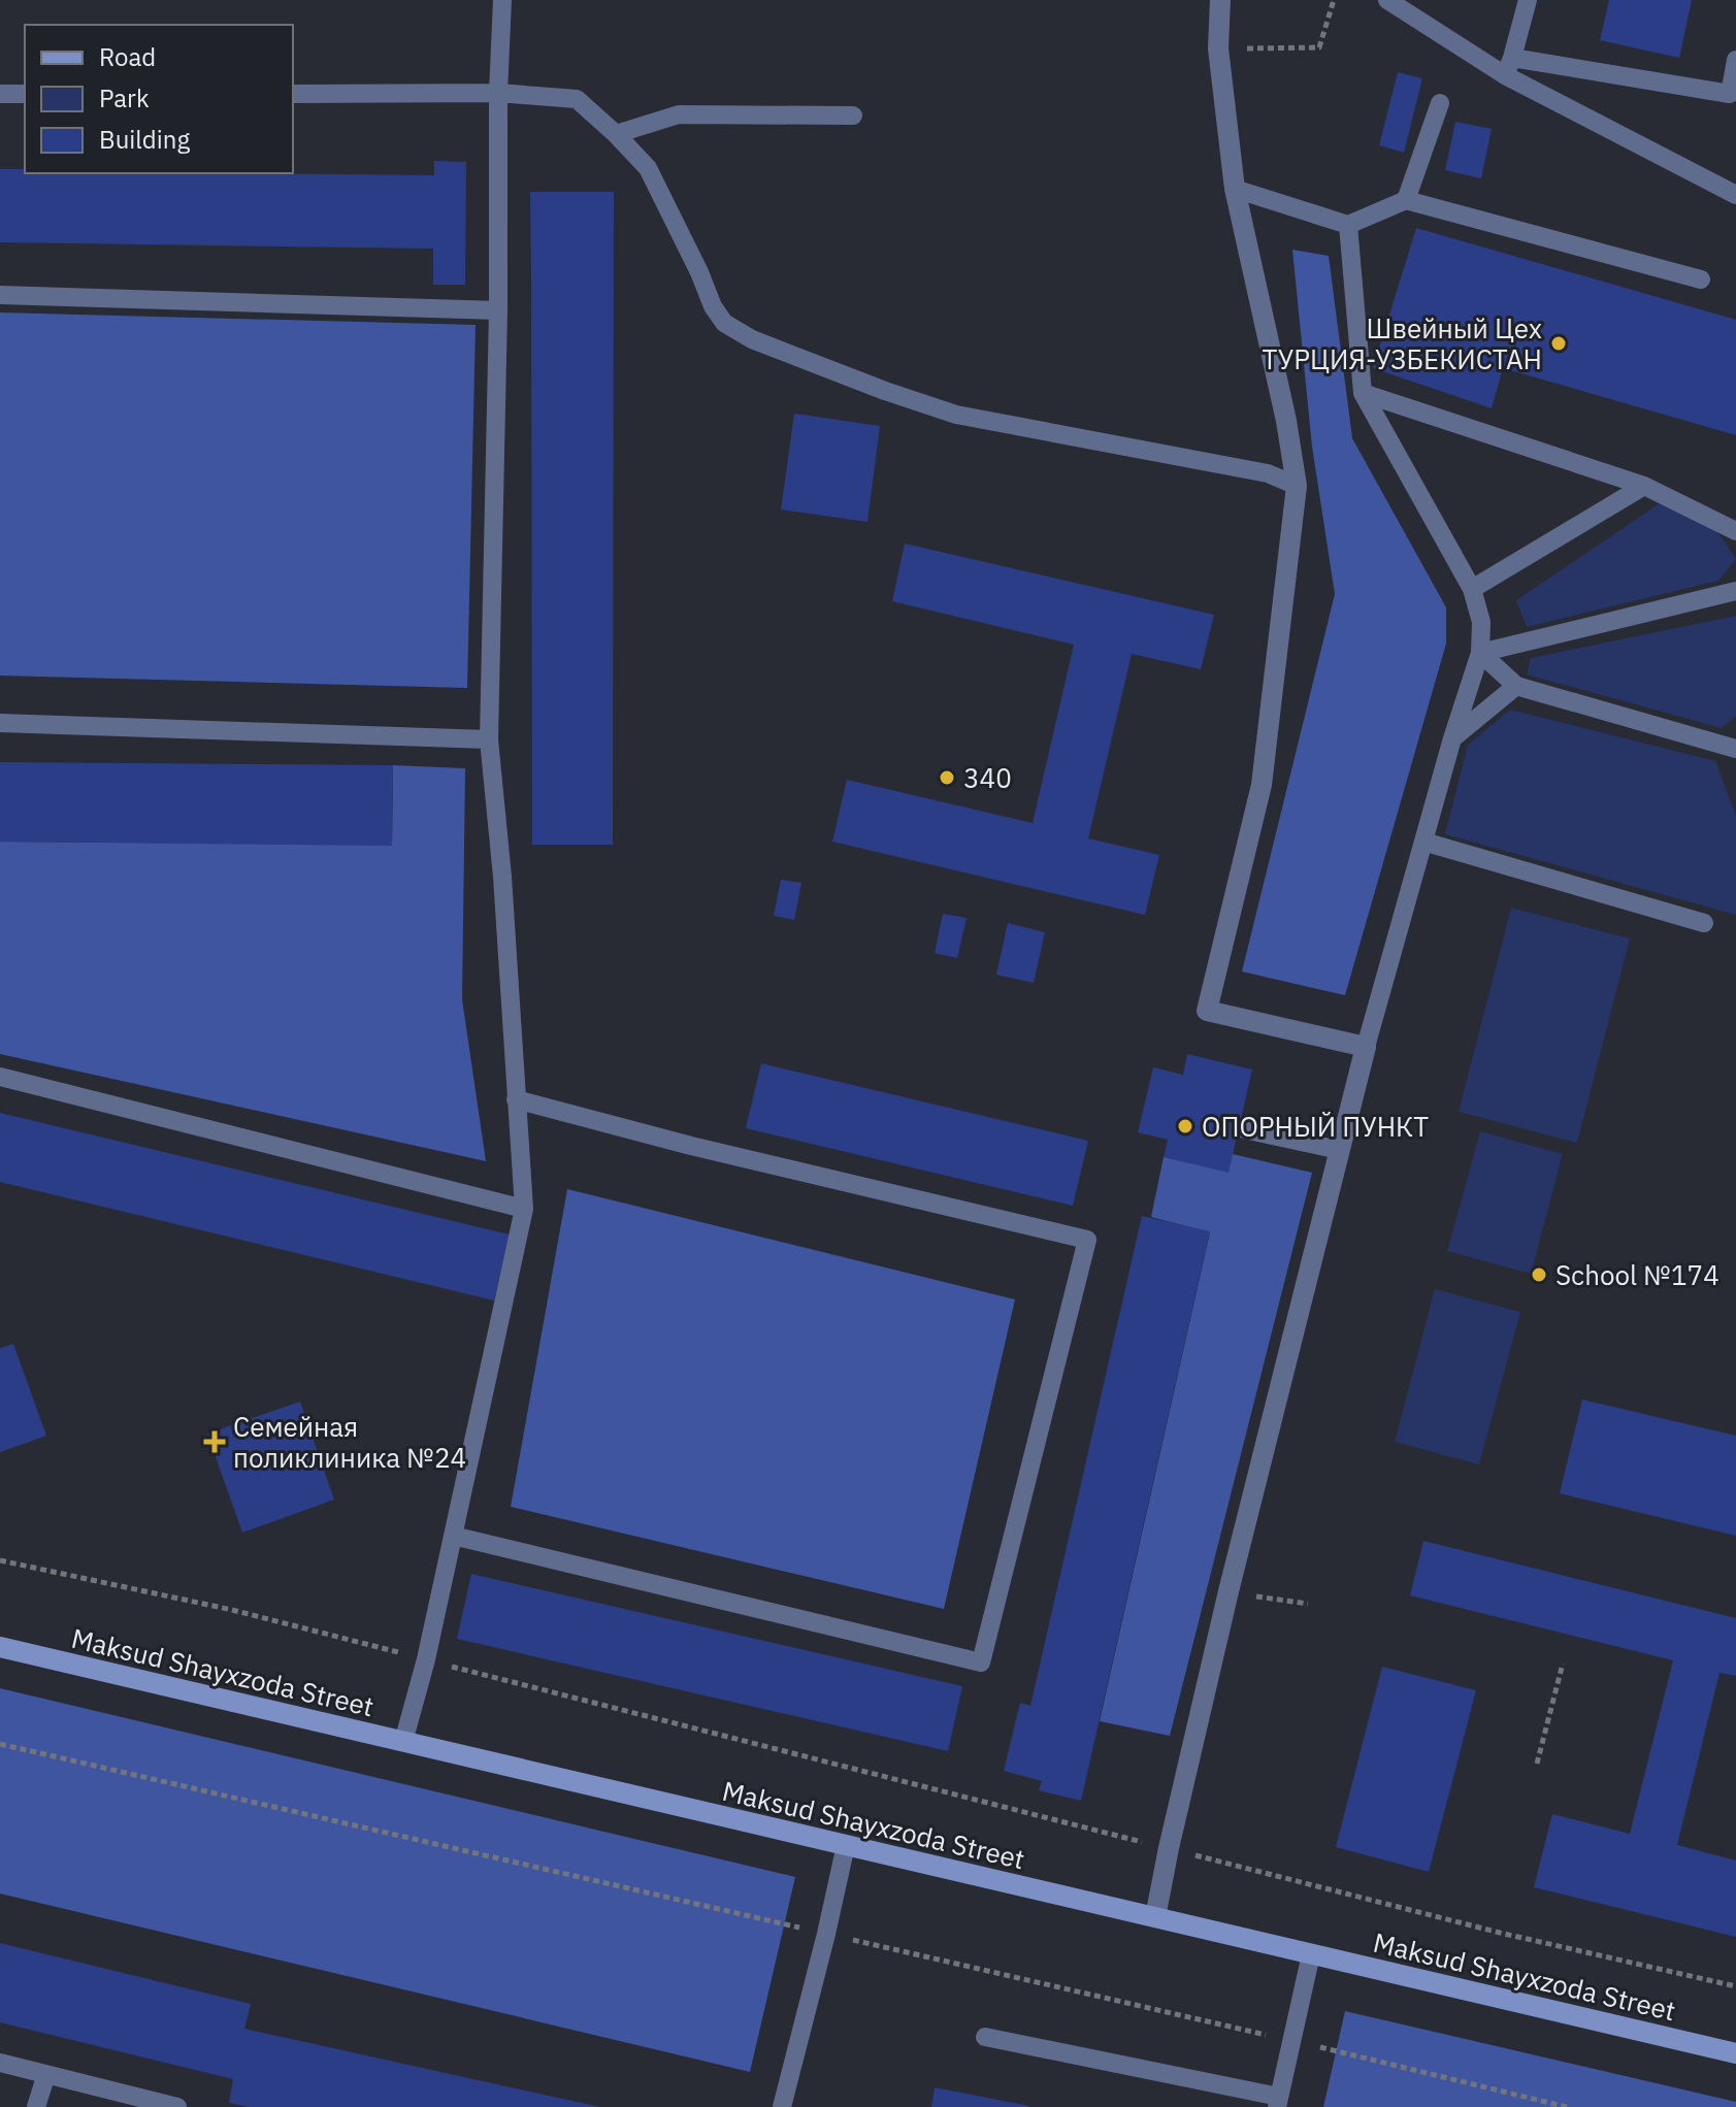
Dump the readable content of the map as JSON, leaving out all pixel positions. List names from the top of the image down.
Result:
{
  "streets": {
    "street": ["Maksud Shayxzoda Street"]
  },
  "places": {
    "other": [
      "Швейный Цех ТУРЦИЯ-УЗБЕКИСТАН",
      "340",
      "ОПОРНЫЙ ПУНКТ",
      "School №174"
    ],
    "health": ["Семейная поликлиника №24"]
  },
  "legend": ["Road", "Park", "Building"]
}
